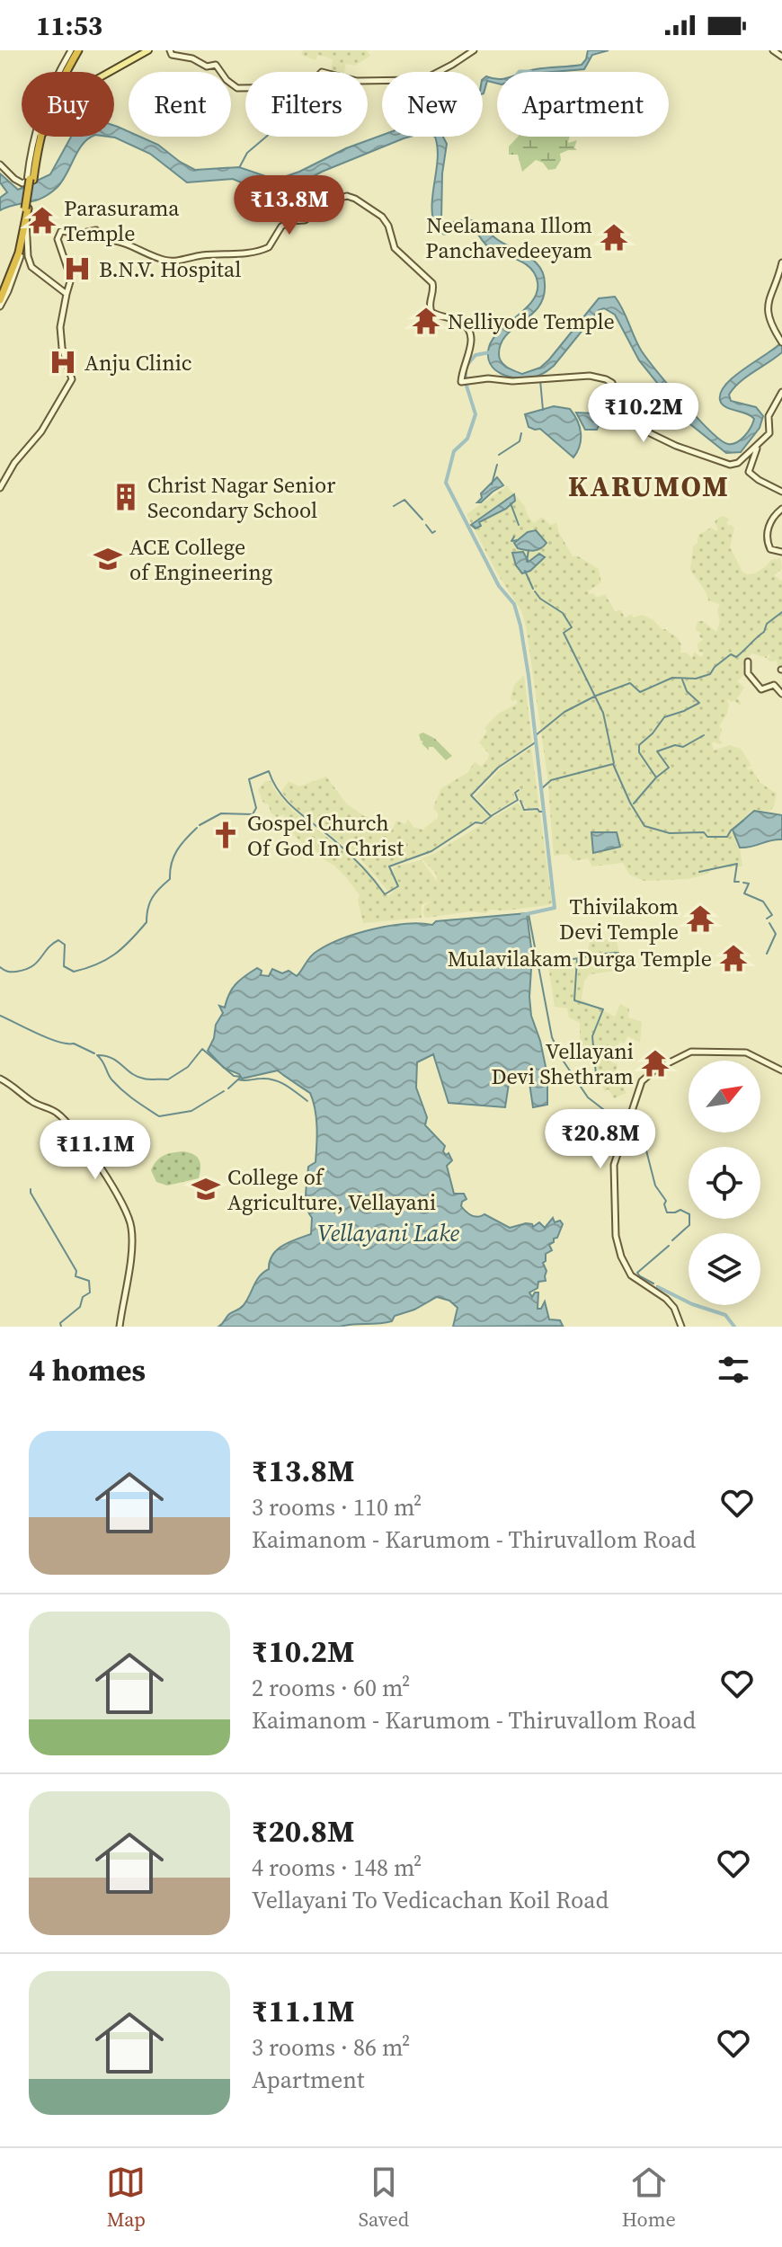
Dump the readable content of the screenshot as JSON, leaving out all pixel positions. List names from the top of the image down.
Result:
{
  "districts": ["KARUMOM"],
  "water": ["Vellayani Lake"],
  "places": {
    "temple": [
      "Parasurama Temple",
      "Neelamana Illom Panchavedeeyam",
      "Nelliyode Temple",
      "Thivilakom Devi Temple",
      "Mulavilakam Durga Temple",
      "Vellayani Devi Shethram"
    ],
    "hospital": ["B.N.V. Hospital", "Anju Clinic"],
    "building": ["Christ Nagar Senior Secondary School"],
    "school or university": ["ACE College of Engineering", "College of Agriculture, Vellayani"],
    "church": ["Gospel Church Of God In Christ"]
  },
  "north": "top right",
  "page": {
    "status": "11:53",
    "chip": [
      "Buy",
      "Rent",
      "Filters",
      "New",
      "Apartment"
    ],
    "price": [
      "₹13.8M",
      "₹10.2M",
      "₹20.8M",
      "₹11.1M"
    ],
    "heading": "4 homes",
    "list": [
      {
        "name": "₹13.8M",
        "note": "3 rooms · 110 m² · Kaimanom - Karumom - Thiruvallom Road"
      },
      {
        "name": "₹10.2M",
        "note": "2 rooms · 60 m² · Kaimanom - Karumom - Thiruvallom Road"
      },
      {
        "name": "₹20.8M",
        "note": "4 rooms · 148 m² · Vellayani To Vedicachan Koil Road"
      },
      {
        "name": "₹11.1M",
        "note": "3 rooms · 86 m² · Apartment"
      }
    ],
    "tabs": ["Map", "Saved", "Home"]
  }
}
